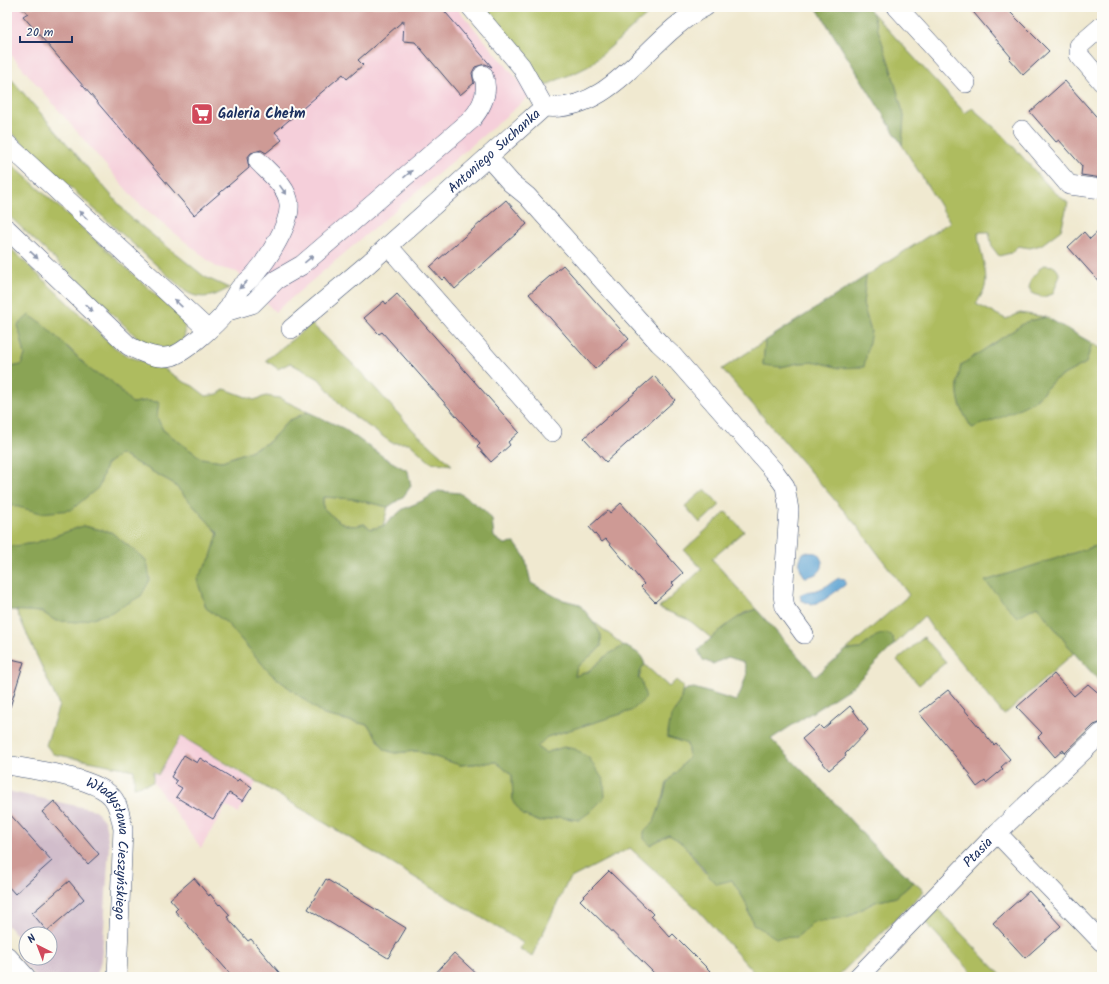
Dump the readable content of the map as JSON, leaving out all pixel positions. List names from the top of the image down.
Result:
{
  "streets": {
    "street": ["Antoniego Suchanka", "Ptasia", "Władysława Cieszyńskiego"]
  },
  "places": {
    "supermarket": ["Galeria Chełm"]
  },
  "scale_bar": "20 m",
  "north": "top left"
}
